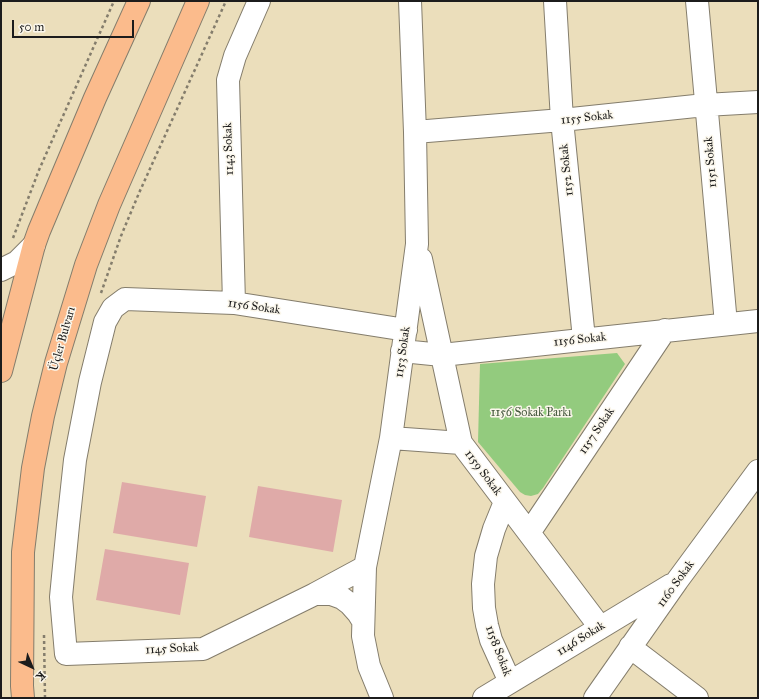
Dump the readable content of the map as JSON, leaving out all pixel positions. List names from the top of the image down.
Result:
{
  "streets": {
    "main road": ["Üçler Bulvarı"],
    "street": [
      "1155 Sokak",
      "1143 Sokak",
      "1151 Sokak",
      "1152 Sokak",
      "1156 Sokak",
      "1153 Sokak",
      "1157 Sokak",
      "1159 Sokak",
      "1160 Sokak",
      "1146 Sokak",
      "1145 Sokak",
      "1158 Sokak"
    ]
  },
  "crossings": [
    ["1155 Sokak", "1151 Sokak"],
    ["1155 Sokak", "1152 Sokak"],
    ["1155 Sokak", "1153 Sokak"],
    ["1143 Sokak", "1156 Sokak"],
    ["1151 Sokak", "1156 Sokak"],
    ["1152 Sokak", "1156 Sokak"],
    ["1156 Sokak", "1153 Sokak"],
    ["1156 Sokak", "1157 Sokak"],
    ["1156 Sokak", "1159 Sokak"],
    ["1156 Sokak", "1145 Sokak"],
    ["1153 Sokak", "1159 Sokak"],
    ["1153 Sokak", "1145 Sokak"],
    ["1157 Sokak", "1159 Sokak"],
    ["1159 Sokak", "1146 Sokak"],
    ["1159 Sokak", "1158 Sokak"],
    ["1160 Sokak", "1146 Sokak"],
    ["1146 Sokak", "1158 Sokak"]
  ],
  "parks": ["1156 Sokak Parkı"],
  "scale_bar": "50 m",
  "north": "bottom right"
}
